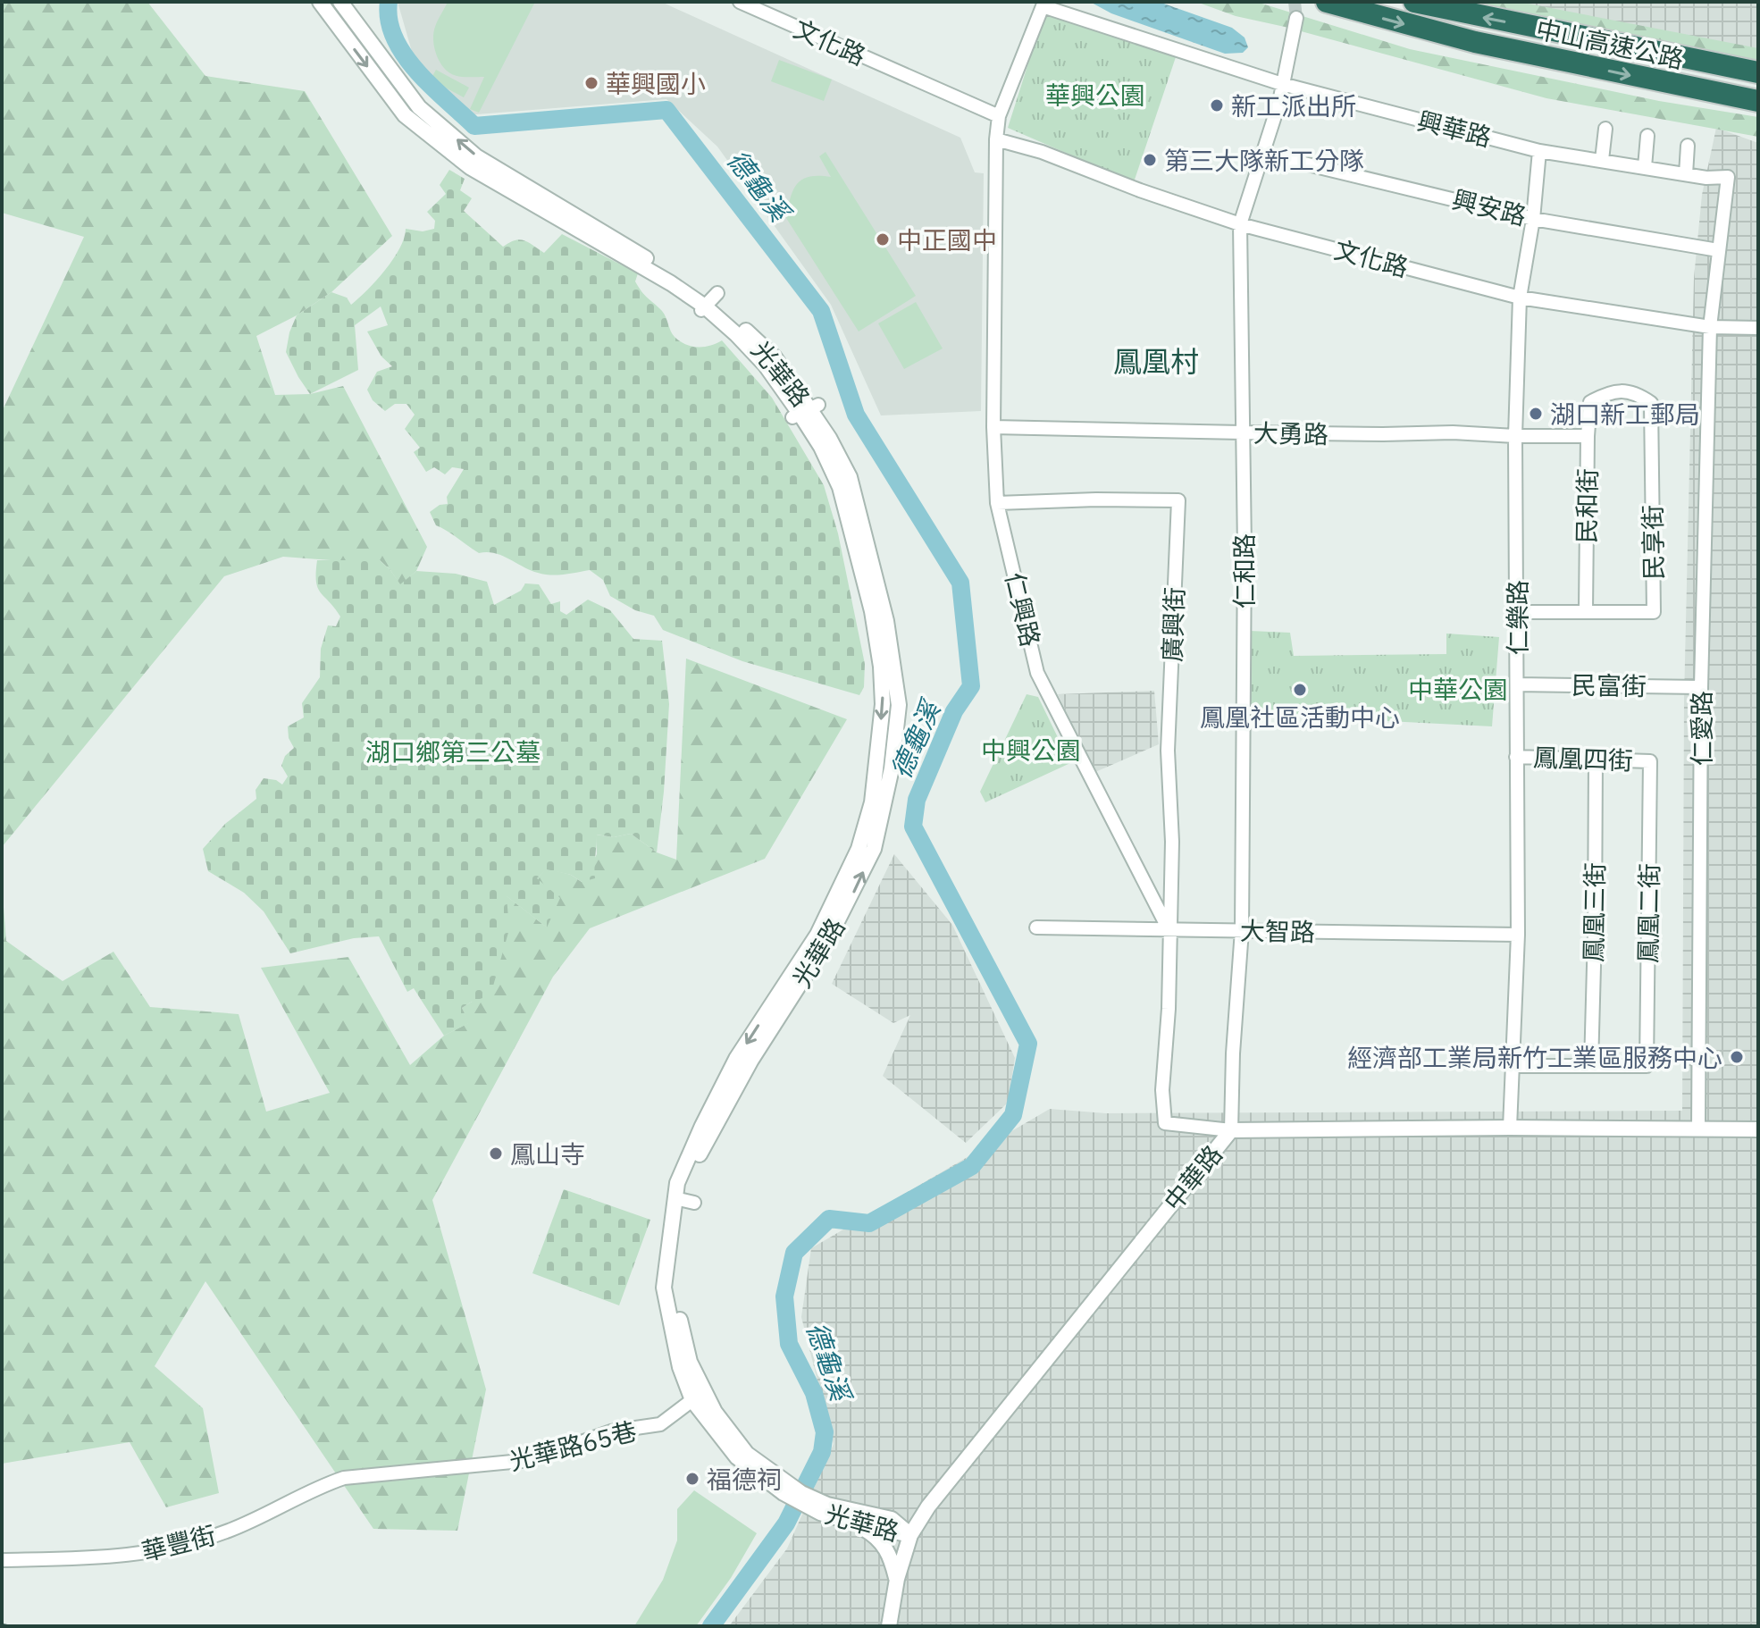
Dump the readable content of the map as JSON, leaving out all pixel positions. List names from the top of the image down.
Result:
{
  "streets": {
    "highway": ["中山高速公路"],
    "street": [
      "文化路",
      "興華路",
      "興安路",
      "光華路",
      "大勇路",
      "民和街",
      "民享街",
      "仁和路",
      "仁興路",
      "仁樂路",
      "廣興街",
      "民富街",
      "仁愛路",
      "鳳凰四街",
      "鳳凰三街",
      "鳳凰二街",
      "大智路",
      "中華路",
      "光華路65巷",
      "華豐街"
    ]
  },
  "crossings": [
    ["文化路", "興華路"],
    ["文化路", "仁和路"],
    ["文化路", "仁興路"],
    ["文化路", "仁樂路"],
    ["文化路", "仁愛路"],
    ["興華路", "興安路"],
    ["興華路", "仁和路"],
    ["興華路", "仁興路"],
    ["興華路", "仁樂路"],
    ["興華路", "仁愛路"],
    ["興安路", "仁和路"],
    ["興安路", "仁樂路"],
    ["光華路", "中華路"],
    ["光華路", "光華路65巷"],
    ["大勇路", "民和街"],
    ["大勇路", "仁和路"],
    ["大勇路", "仁興路"],
    ["大勇路", "仁樂路"],
    ["民和街", "民享街"],
    ["民享街", "仁樂路"],
    ["仁和路", "仁興路"],
    ["仁和路", "大智路"],
    ["仁和路", "中華路"],
    ["仁興路", "廣興街"],
    ["仁興路", "大智路"],
    ["仁興路", "中華路"],
    ["仁樂路", "民富街"],
    ["仁樂路", "鳳凰四街"],
    ["仁樂路", "大智路"],
    ["仁樂路", "中華路"],
    ["廣興街", "大智路"],
    ["民富街", "仁愛路"],
    ["仁愛路", "中華路"],
    ["鳳凰四街", "鳳凰三街"],
    ["鳳凰四街", "鳳凰二街"],
    ["鳳凰三街", "鳳凰二街"],
    ["光華路65巷", "華豐街"]
  ],
  "districts": ["鳳凰村"],
  "water": ["德龜溪"],
  "parks": [
    "華興公園",
    "中華公園",
    "中興公園",
    "湖口鄉第三公墓"
  ],
  "places": [
    "華興國小",
    "新工派出所",
    "第三大隊新工分隊",
    "中正國中",
    "湖口新工郵局",
    "鳳凰社區活動中心",
    "經濟部工業局新竹工業區服務中心",
    "鳳山寺",
    "福德祠"
  ]
}
